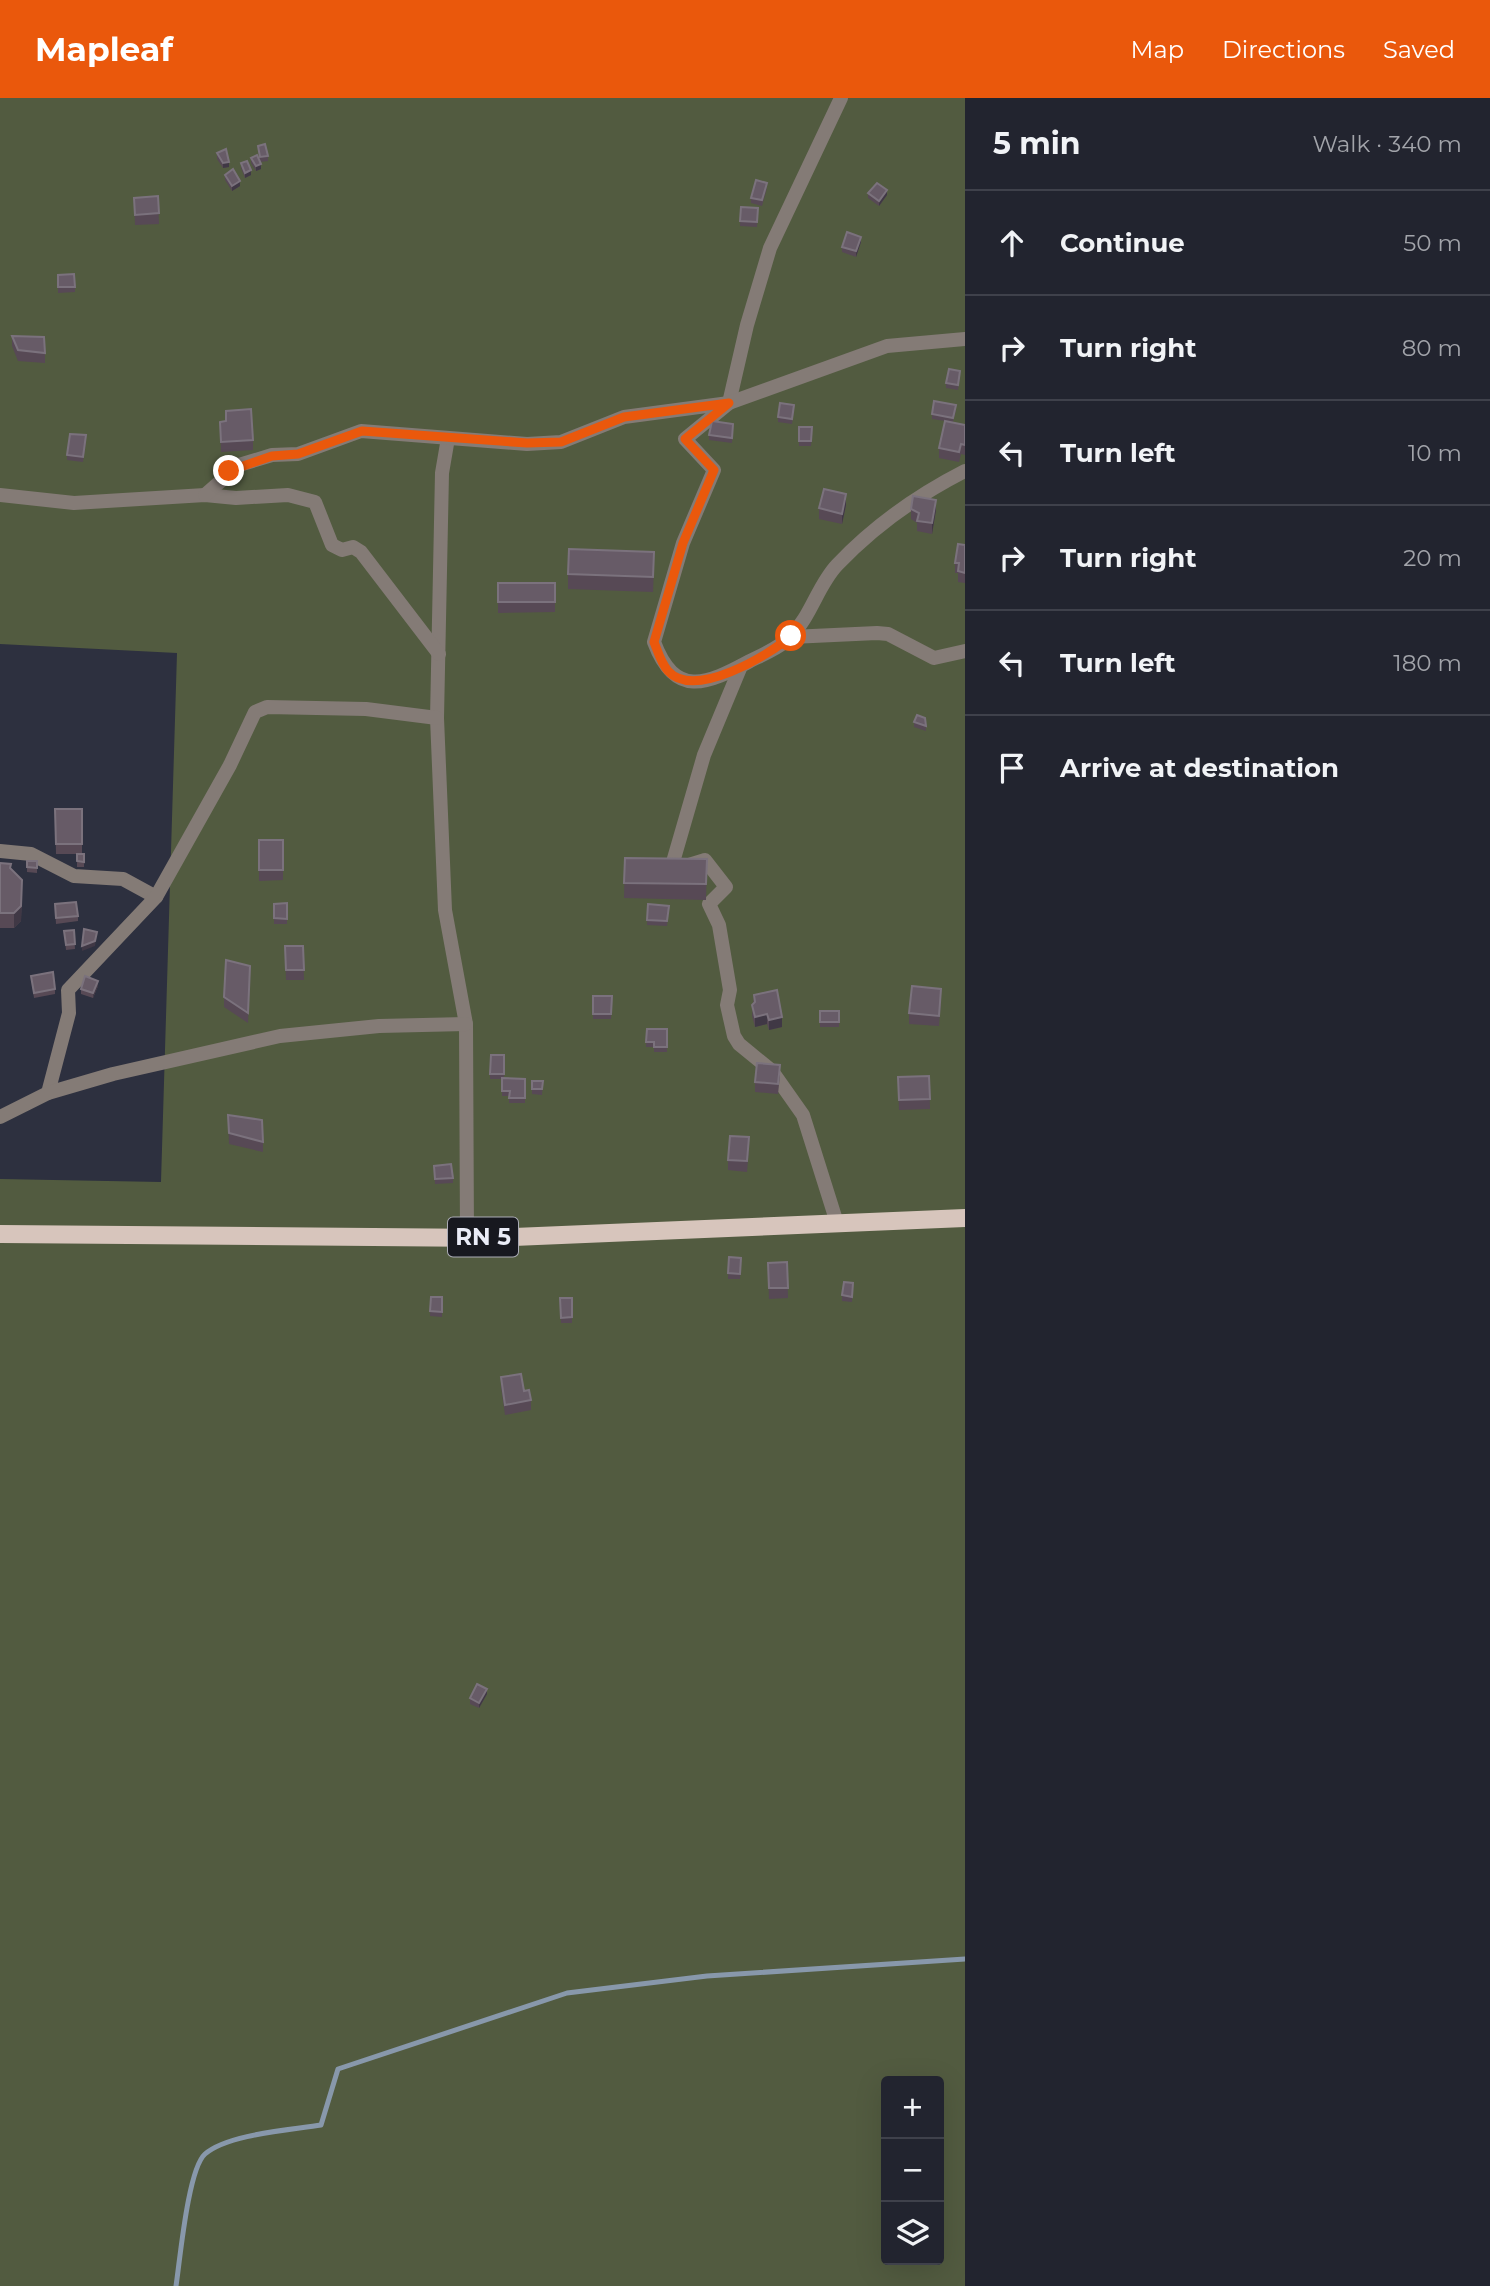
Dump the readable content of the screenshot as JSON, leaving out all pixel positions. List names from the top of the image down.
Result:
{
  "streets": {
    "main road": ["RN 5"]
  },
  "page": {
    "header": "Mapleaf",
    "nav": ["Map", "Directions", "Saved"],
    "heading": ["5 min", "Walk · 340 m"],
    "list": [
      ["Continue", "50 m"],
      ["Turn right", "80 m"],
      ["Turn left", "10 m"],
      ["Turn right", "20 m"],
      ["Turn left", "180 m"],
      "Arrive at destination"
    ],
    "map_buttons": ["+", "−"]
  }
}
